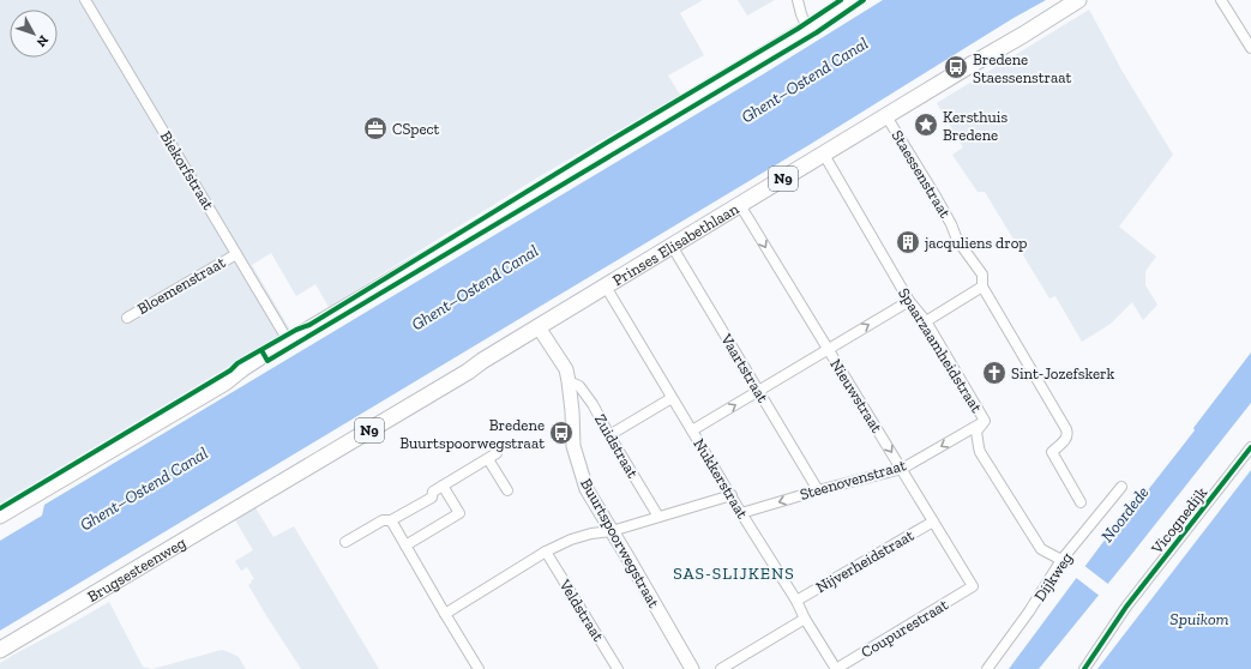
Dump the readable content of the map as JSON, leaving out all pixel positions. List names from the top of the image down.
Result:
{
  "streets": {
    "main road": ["N9", "Prinses Elisabethlaan", "Brugsesteenweg"],
    "street": [
      "Biekorfstraat",
      "Staessenstraat",
      "Bloemenstraat",
      "Spaarzaamheidstraat",
      "Vaartstraat",
      "Nieuwstraat",
      "Zuidstraat",
      "Nukkerstraat",
      "Steenovenstraat",
      "Vicognedijk",
      "Buurtspoorwegstraat",
      "Nijverheidstraat",
      "Dijkweg",
      "Veldstraat",
      "Coupurestraat"
    ]
  },
  "crossings": [
    ["Biekorfstraat", "Bloemenstraat"],
    ["Staessenstraat", "Prinses Elisabethlaan"],
    ["Prinses Elisabethlaan", "Spaarzaamheidstraat"],
    ["Prinses Elisabethlaan", "Vaartstraat"],
    ["Prinses Elisabethlaan", "Nieuwstraat"],
    ["Prinses Elisabethlaan", "Nukkerstraat"],
    ["Prinses Elisabethlaan", "Buurtspoorwegstraat"],
    ["Prinses Elisabethlaan", "Brugsesteenweg"],
    ["Spaarzaamheidstraat", "Steenovenstraat"],
    ["Spaarzaamheidstraat", "Dijkweg"],
    ["Vaartstraat", "Steenovenstraat"],
    ["Nieuwstraat", "Steenovenstraat"],
    ["Nieuwstraat", "Nijverheidstraat"],
    ["Nieuwstraat", "Coupurestraat"],
    ["Zuidstraat", "Buurtspoorwegstraat"],
    ["Nukkerstraat", "Steenovenstraat"],
    ["Nukkerstraat", "Nijverheidstraat"],
    ["Nukkerstraat", "Coupurestraat"]
  ],
  "one_way": ["Nieuwstraat", "Steenovenstraat"],
  "districts": ["SAS-SLIJKENS"],
  "water": ["Ghent–Ostend Canal", "Noordede", "Spuikom"],
  "places": {
    "bus stop": ["Bredene Staessenstraat", "Bredene Buurtspoorwegstraat"],
    "place": ["Kersthuis Bredene"],
    "office": ["CSpect"],
    "building": ["jacquliens drop"],
    "church": ["Sint-Jozefskerk"]
  },
  "north": "bottom right"
}
